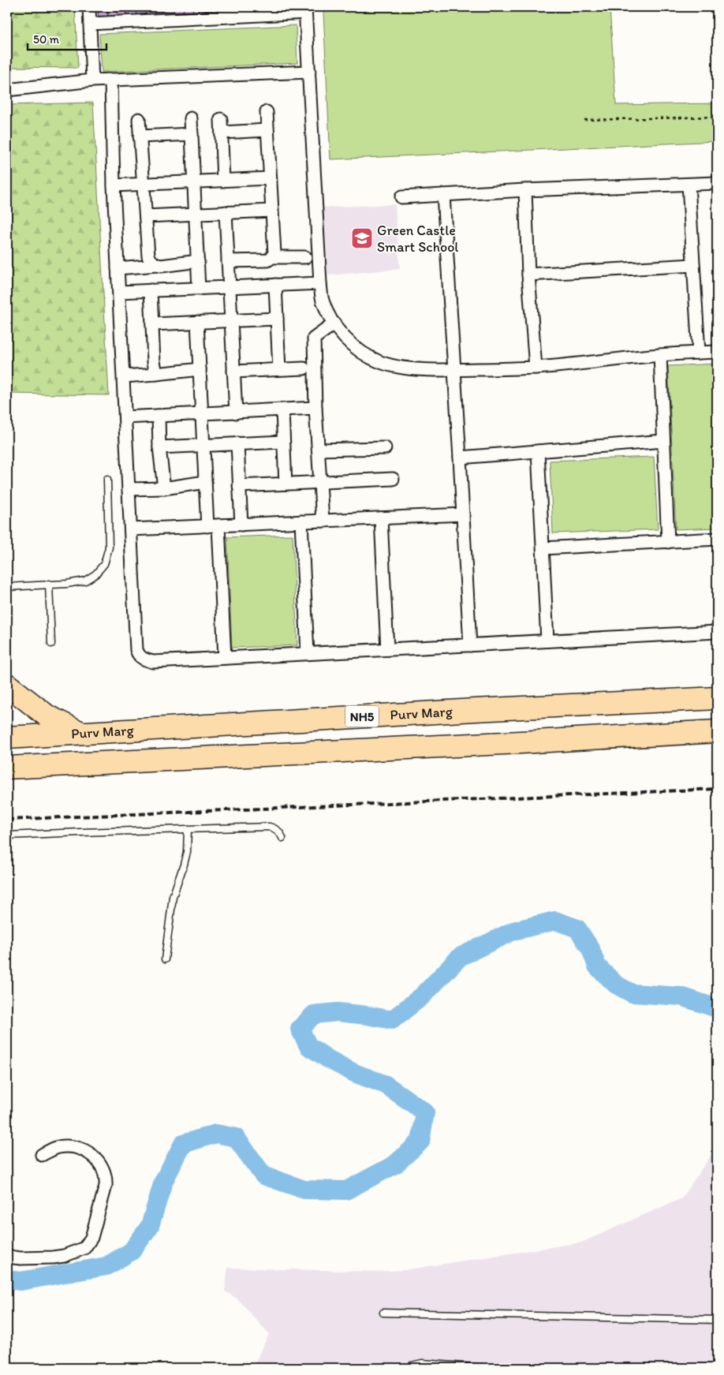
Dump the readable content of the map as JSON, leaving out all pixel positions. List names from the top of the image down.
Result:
{
  "streets": {
    "highway": ["Purv Marg", "NH5"]
  },
  "places": {
    "school or university": ["Green Castle Smart School"]
  },
  "scale_bar": "50 m"
}
